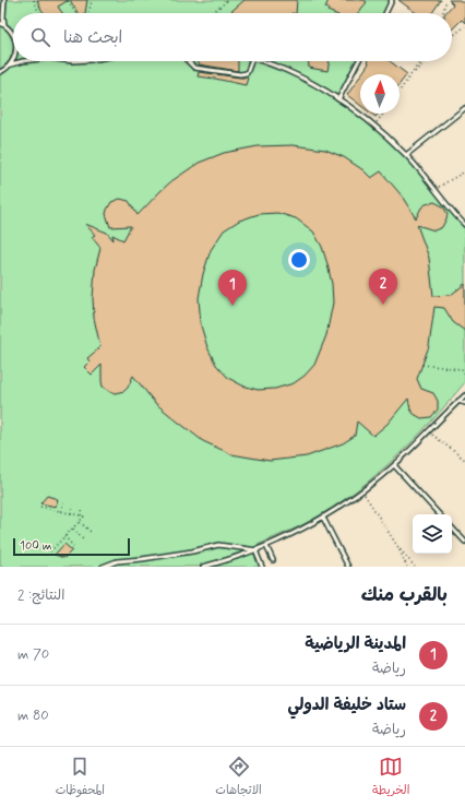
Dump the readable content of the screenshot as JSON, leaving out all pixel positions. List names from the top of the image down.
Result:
{
  "scale_bar": "100 m",
  "north": "top",
  "page": {
    "search": "ابحث هنا",
    "pins": ["2", "1"],
    "scale": "100 m",
    "heading": ["بالقرب منك", "النتائج: 2"],
    "list": [
      {
        "mark": "1",
        "name": "المدينة الرياضية",
        "note": "رياضة",
        "value": "70 m"
      },
      {
        "mark": "2",
        "name": "ستاد خليفة الدولي",
        "note": "رياضة",
        "value": "80 m"
      }
    ],
    "nav": ["الخريطة", "الاتجاهات", "المحفوظات"]
  }
}
